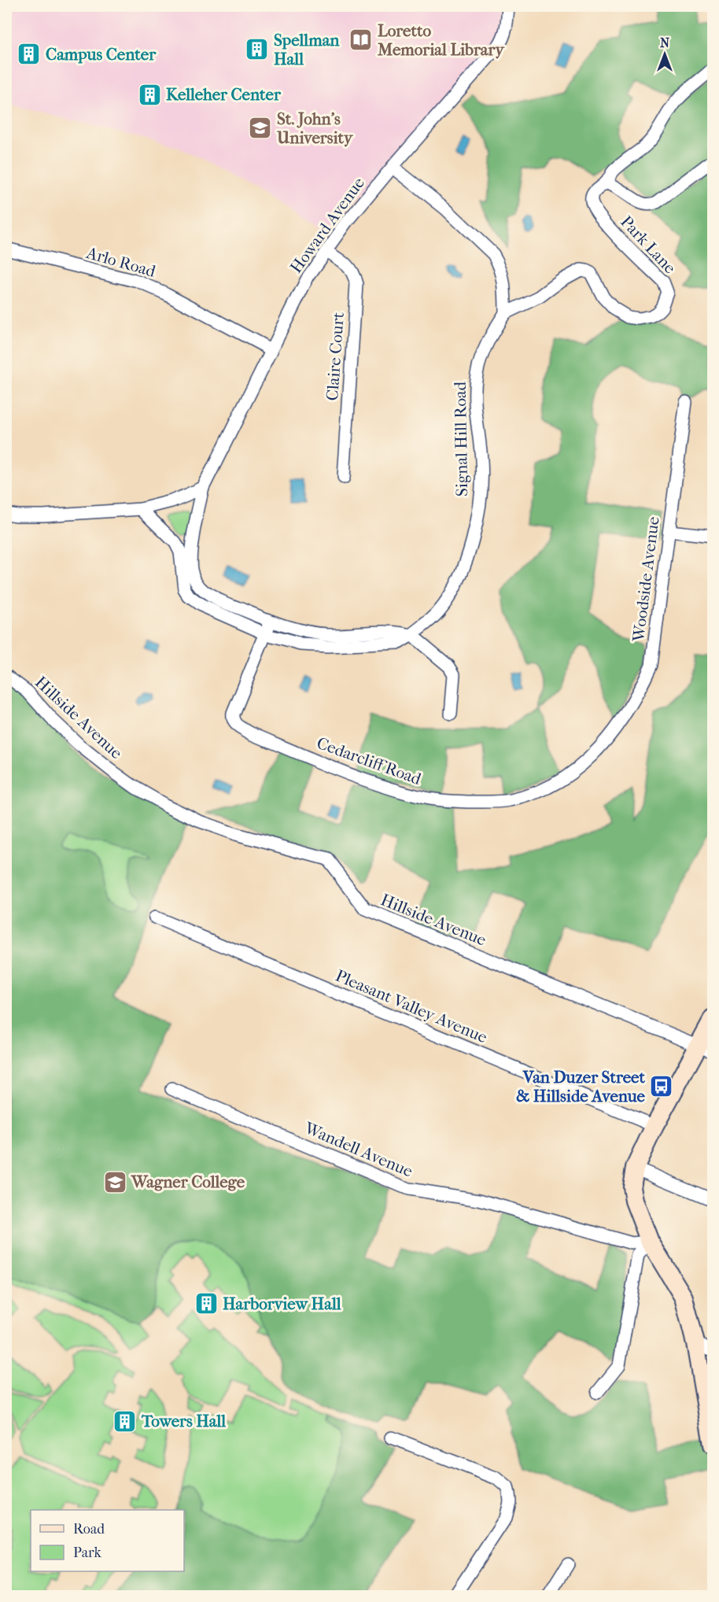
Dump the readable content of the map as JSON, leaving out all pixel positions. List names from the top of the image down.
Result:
{
  "streets": {
    "street": [
      "Howard Avenue",
      "Park Lane",
      "Arlo Road",
      "Claire Court",
      "Signal Hill Road",
      "Woodside Avenue",
      "Hillside Avenue",
      "Cedarcliff Road",
      "Pleasant Valley Avenue",
      "Wandell Avenue"
    ]
  },
  "crossings": [
    ["Howard Avenue", "Arlo Road"],
    ["Howard Avenue", "Claire Court"],
    ["Park Lane", "Signal Hill Road"],
    ["Woodside Avenue", "Cedarcliff Road"]
  ],
  "places": {
    "library": ["Loretto Memorial Library"],
    "building": [
      "Spellman Hall",
      "Campus Center",
      "Kelleher Center",
      "Harborview Hall",
      "Towers Hall"
    ],
    "school or university": ["St. John's University", "Wagner College"],
    "bus stop": ["Van Duzer Street & Hillside Avenue"]
  },
  "legend": ["Road", "Park"],
  "north": "top"
}
